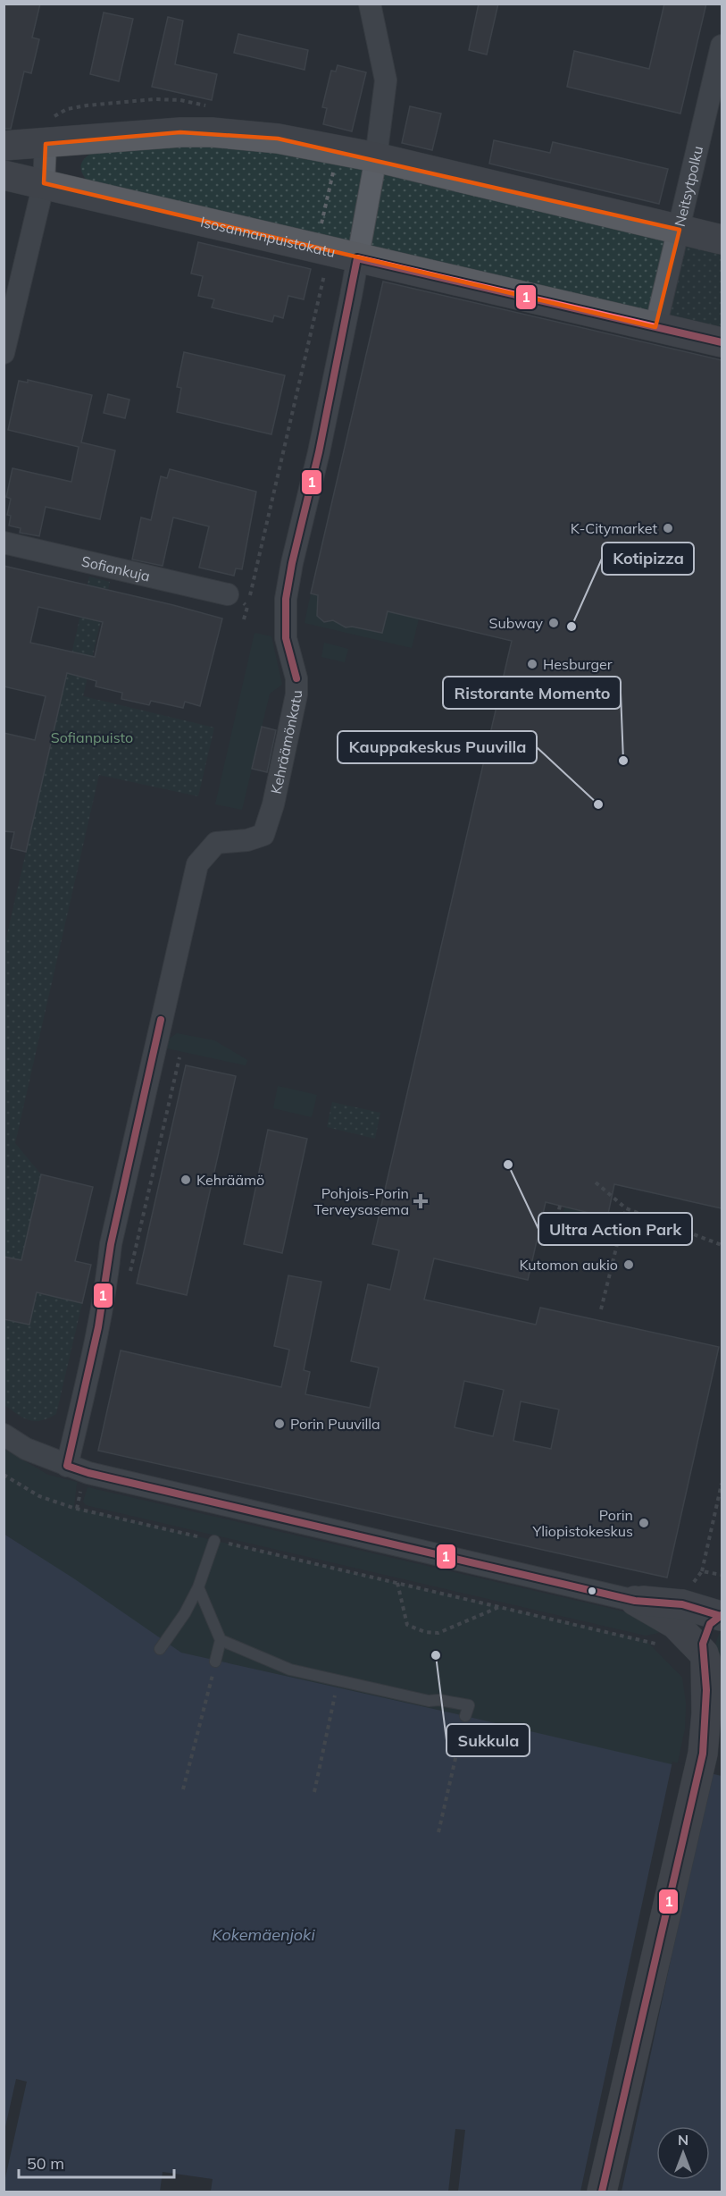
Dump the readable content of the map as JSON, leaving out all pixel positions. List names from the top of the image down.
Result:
{
  "streets": {
    "street": [
      "Neitsytpolku",
      "Isosannanpuistokatu",
      "Sofiankuja",
      "Kehräämönkatu"
    ]
  },
  "crossings": [
    ["Neitsytpolku", "Isosannanpuistokatu"],
    ["Isosannanpuistokatu", "Kehräämönkatu"]
  ],
  "water": ["Kokemäenjoki"],
  "parks": ["Sofianpuisto"],
  "places": {
    "other": [
      "K-Citymarket",
      "Subway",
      "Kotipizza",
      "Hesburger",
      "Ristorante Momento",
      "Kauppakeskus Puuvilla",
      "Ultra Action Park",
      "Kehräämö",
      "Kutomon aukio",
      "Porin Puuvilla",
      "Porin Yliopistokeskus",
      "Sukkula"
    ],
    "health": ["Pohjois-Porin Terveysasema"]
  },
  "lines": ["transit line 1"],
  "scale_bar": "50 m",
  "north": "top"
}
